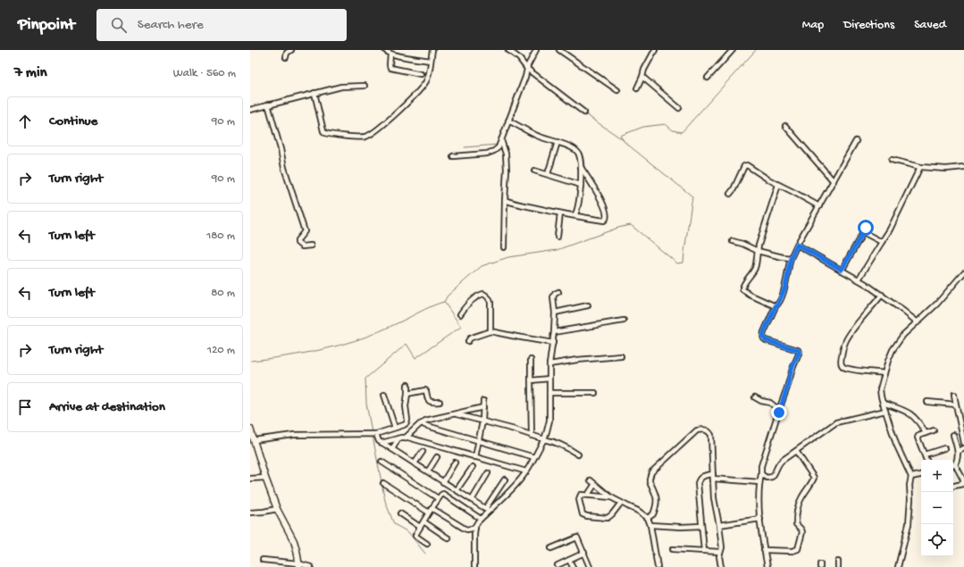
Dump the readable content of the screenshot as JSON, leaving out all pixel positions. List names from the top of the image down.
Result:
{
  "page": {
    "header": "Pinpoint",
    "search": "Search here",
    "nav": ["Map", "Directions", "Saved"],
    "heading": ["7 min", "Walk · 560 m"],
    "list": [
      ["Continue", "90 m"],
      ["Turn right", "90 m"],
      ["Turn left", "180 m"],
      ["Turn left", "80 m"],
      ["Turn right", "120 m"],
      "Arrive at destination"
    ],
    "map_buttons": ["+", "−"]
  }
}
